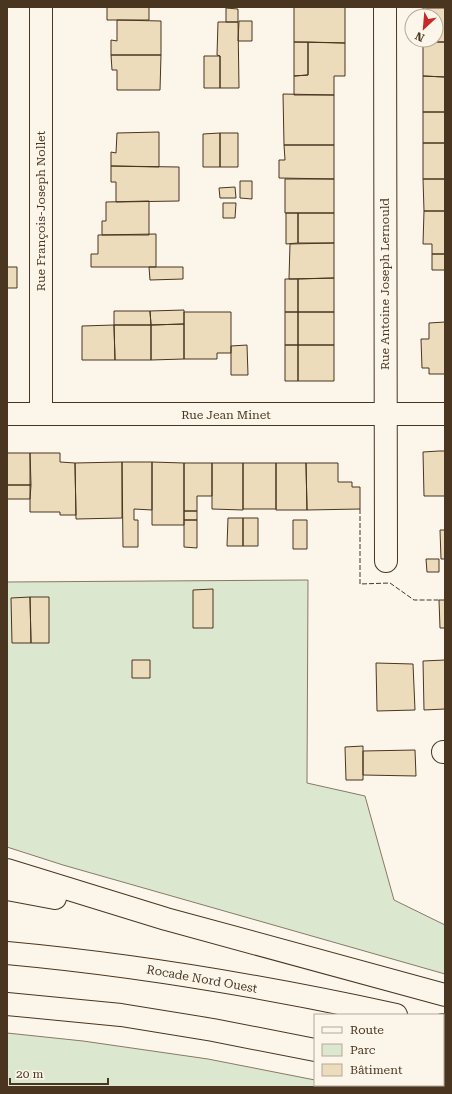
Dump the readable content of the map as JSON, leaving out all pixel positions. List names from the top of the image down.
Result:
{
  "streets": {
    "main road": [
      "Rue François-Joseph Nollet",
      "Rue Antoine Joseph Lernould",
      "Rue Jean Minet",
      "Rocade Nord Ouest"
    ]
  },
  "crossings": [
    ["Rue François-Joseph Nollet", "Rue Jean Minet"],
    ["Rue Antoine Joseph Lernould", "Rue Jean Minet"]
  ],
  "legend": ["Route", "Parc", "Bâtiment"],
  "scale_bar": "20 m",
  "north": "bottom left"
}
